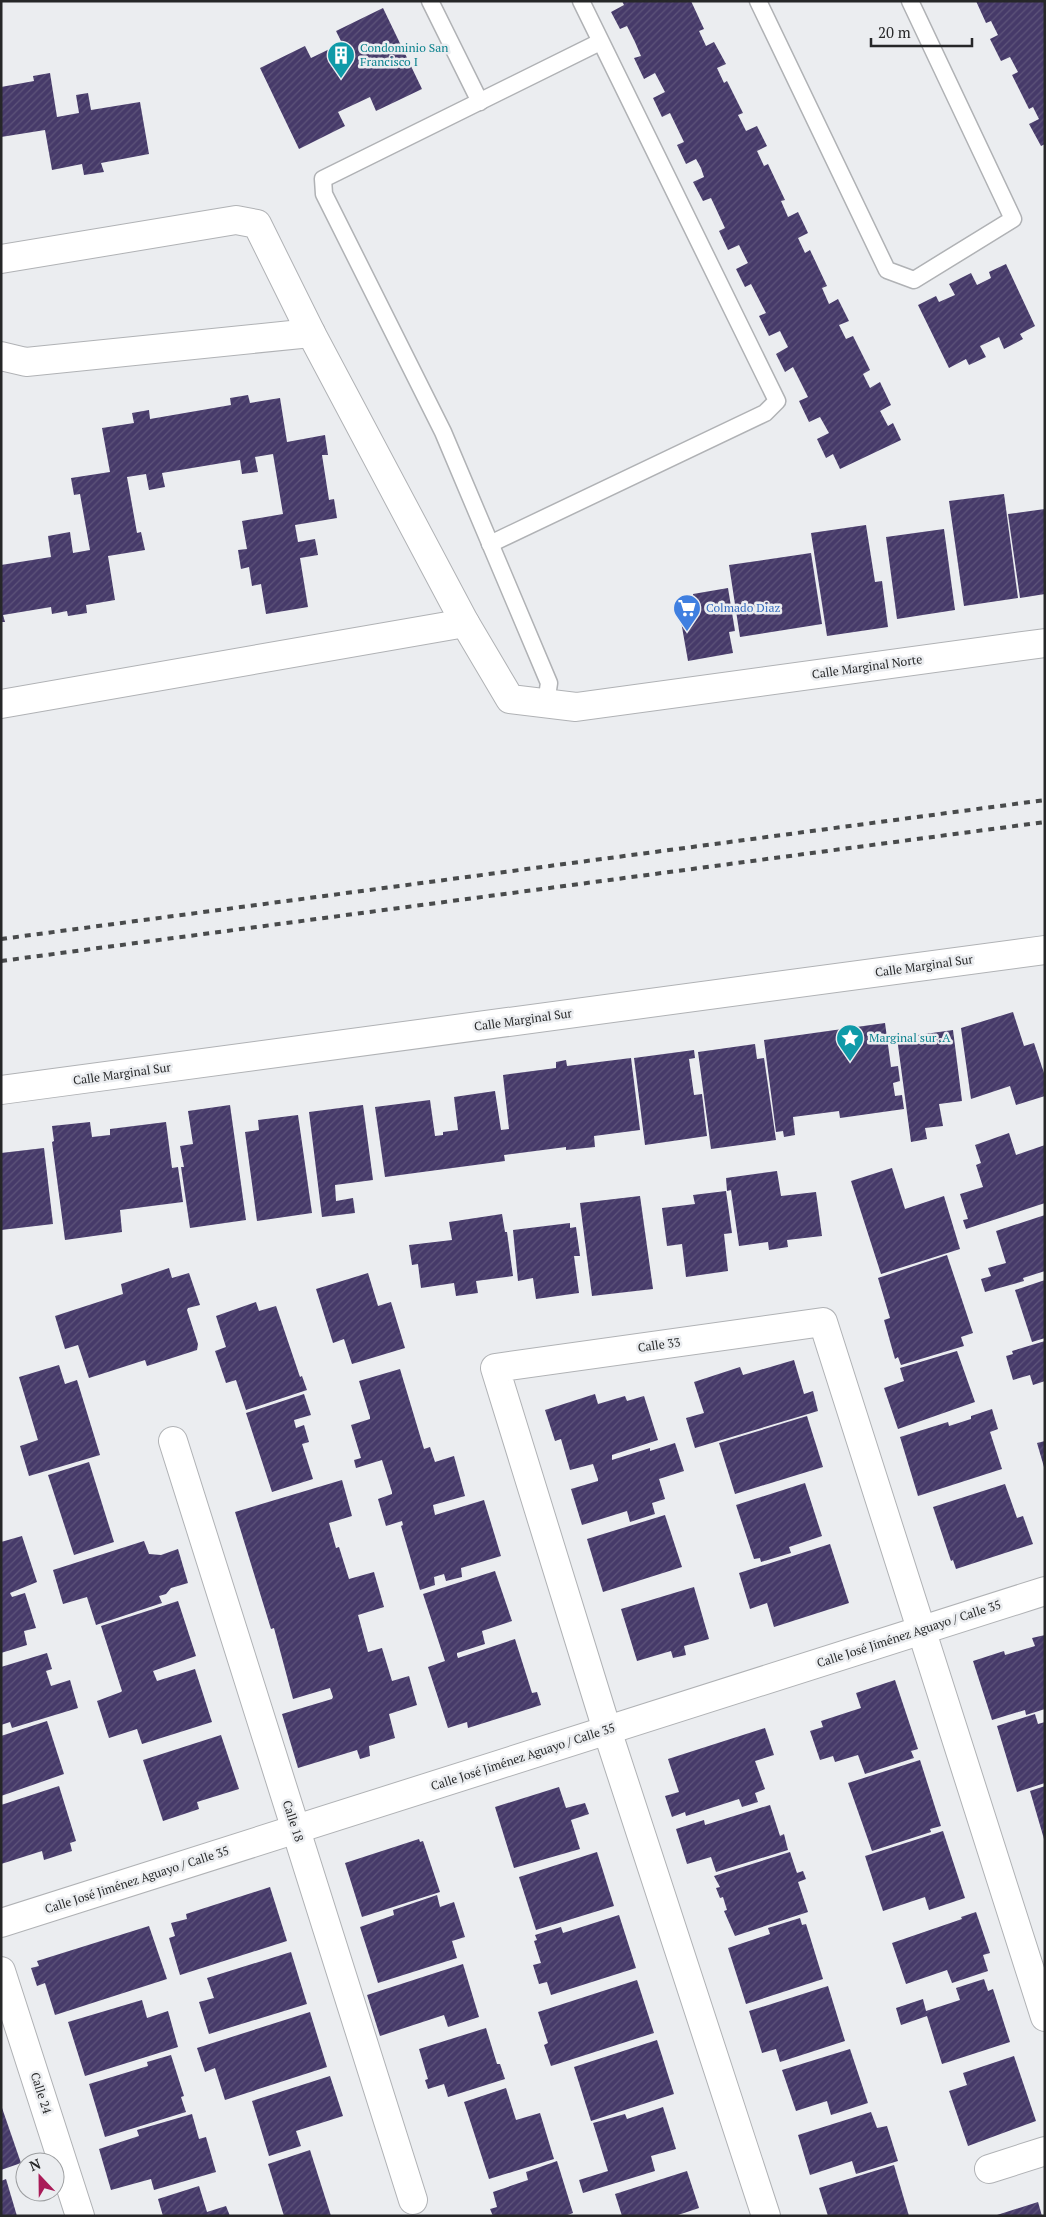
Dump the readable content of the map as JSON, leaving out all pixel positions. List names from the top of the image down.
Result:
{
  "streets": {
    "street": [
      "Calle Marginal Norte",
      "Calle Marginal Sur",
      "Calle 33",
      "Calle José Jiménez Aguayo / Calle 35",
      "Calle 18",
      "Calle 24"
    ]
  },
  "crossings": [
    ["Calle 33", "Calle José Jiménez Aguayo / Calle 35"],
    ["Calle José Jiménez Aguayo / Calle 35", "Calle 18"]
  ],
  "places": {
    "building": ["Condominio San Francisco I"],
    "supermarket": ["Colmado Diaz"],
    "place": ["Marginal sur .A"]
  },
  "scale_bar": "20 m",
  "north": "top"
}
